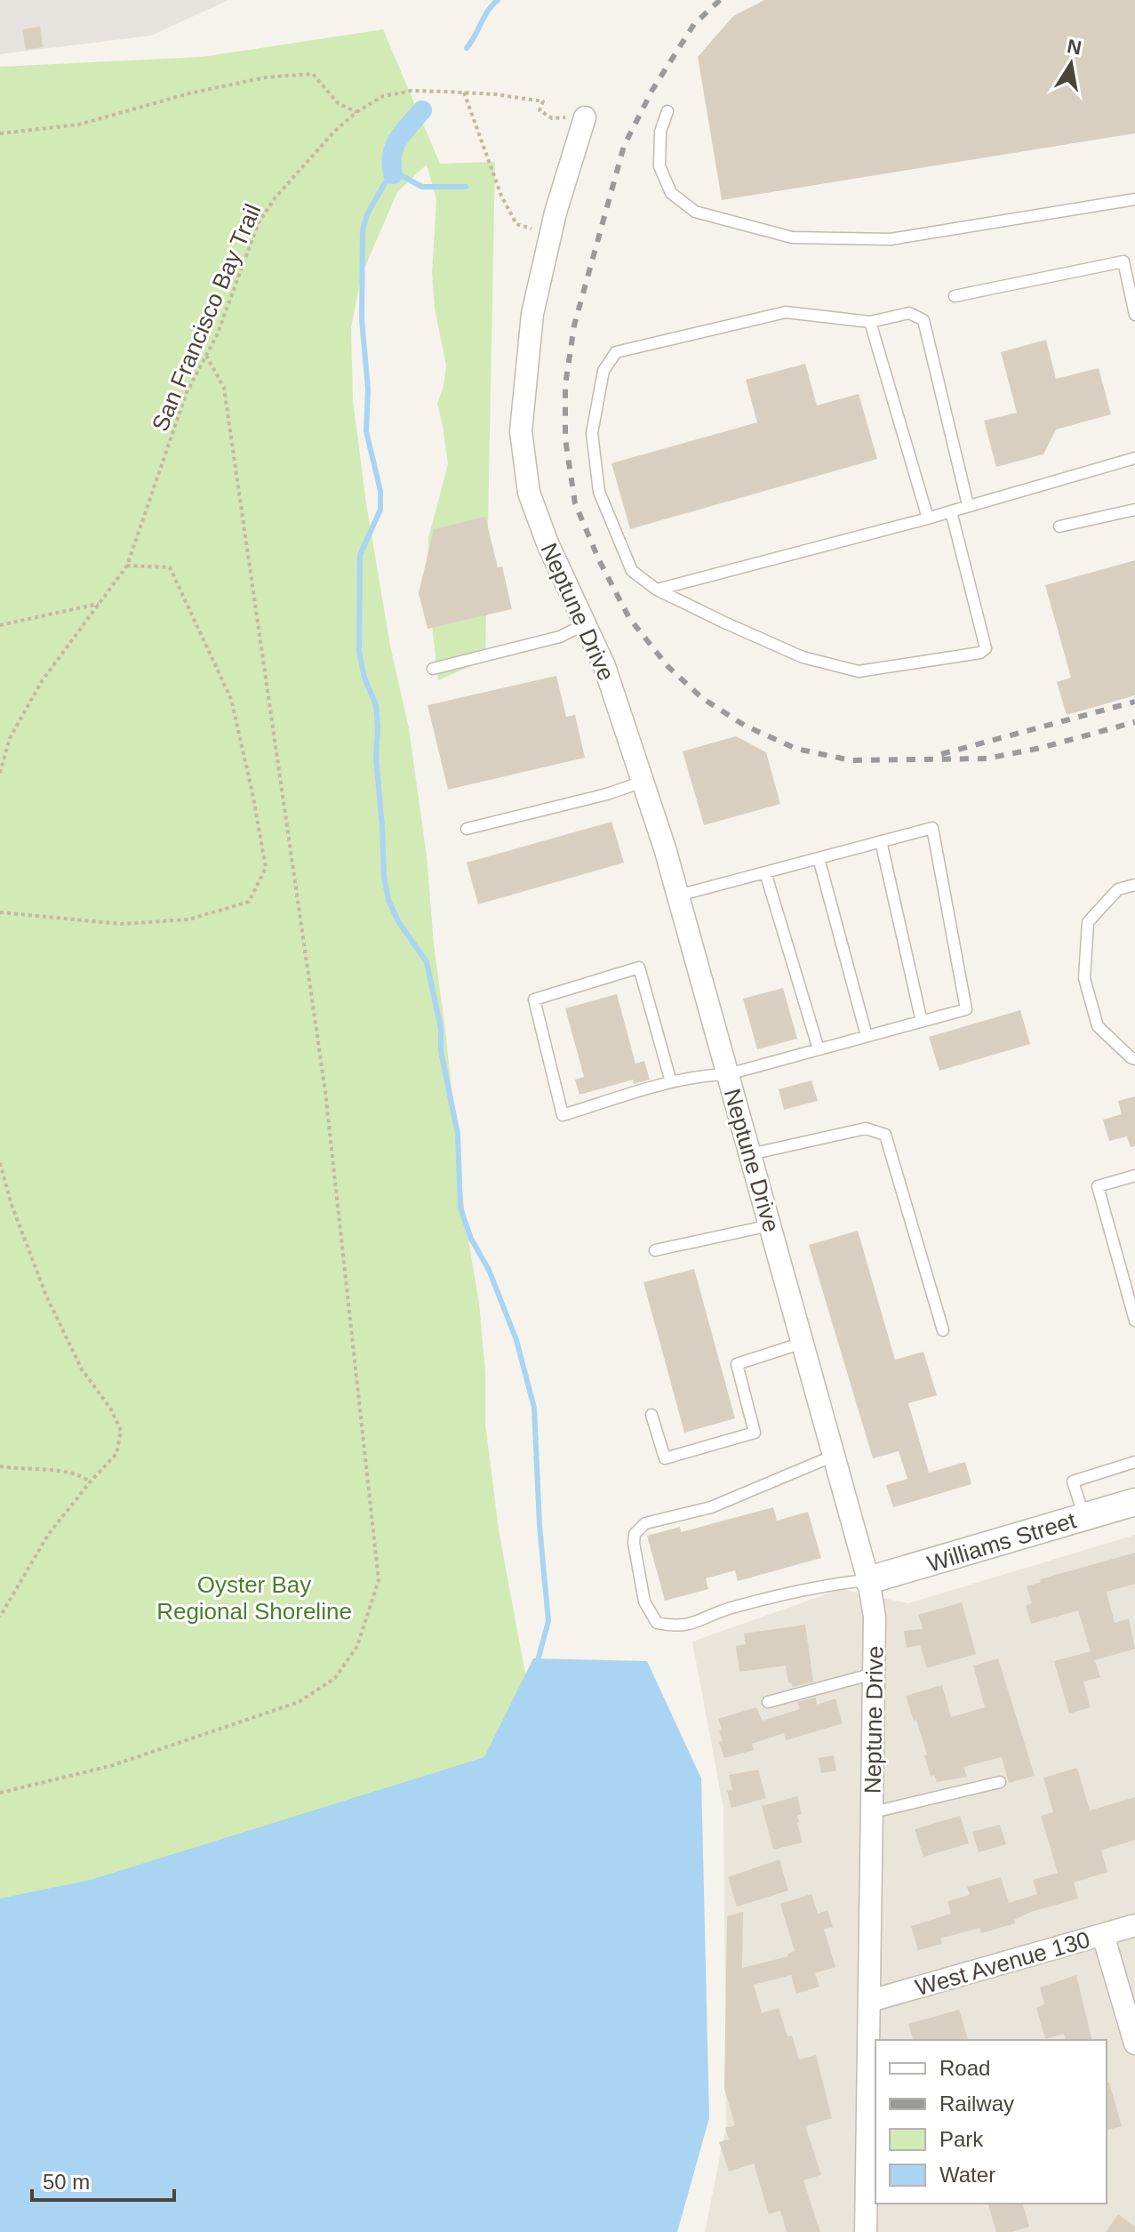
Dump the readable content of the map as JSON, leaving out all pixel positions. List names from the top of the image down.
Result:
{
  "streets": {
    "street": ["Neptune Drive", "Williams Street", "West Avenue 130"],
    "path": ["San Francisco Bay Trail"]
  },
  "crossings": [
    ["San Francisco Bay Trail", "Neptune Drive"],
    ["Neptune Drive", "Williams Street"],
    ["Neptune Drive", "West Avenue 130"]
  ],
  "parks": ["Oyster Bay Regional Shoreline"],
  "legend": [
    "Road",
    "Railway",
    "Park",
    "Water"
  ],
  "scale_bar": "50 m",
  "north": "top"
}
